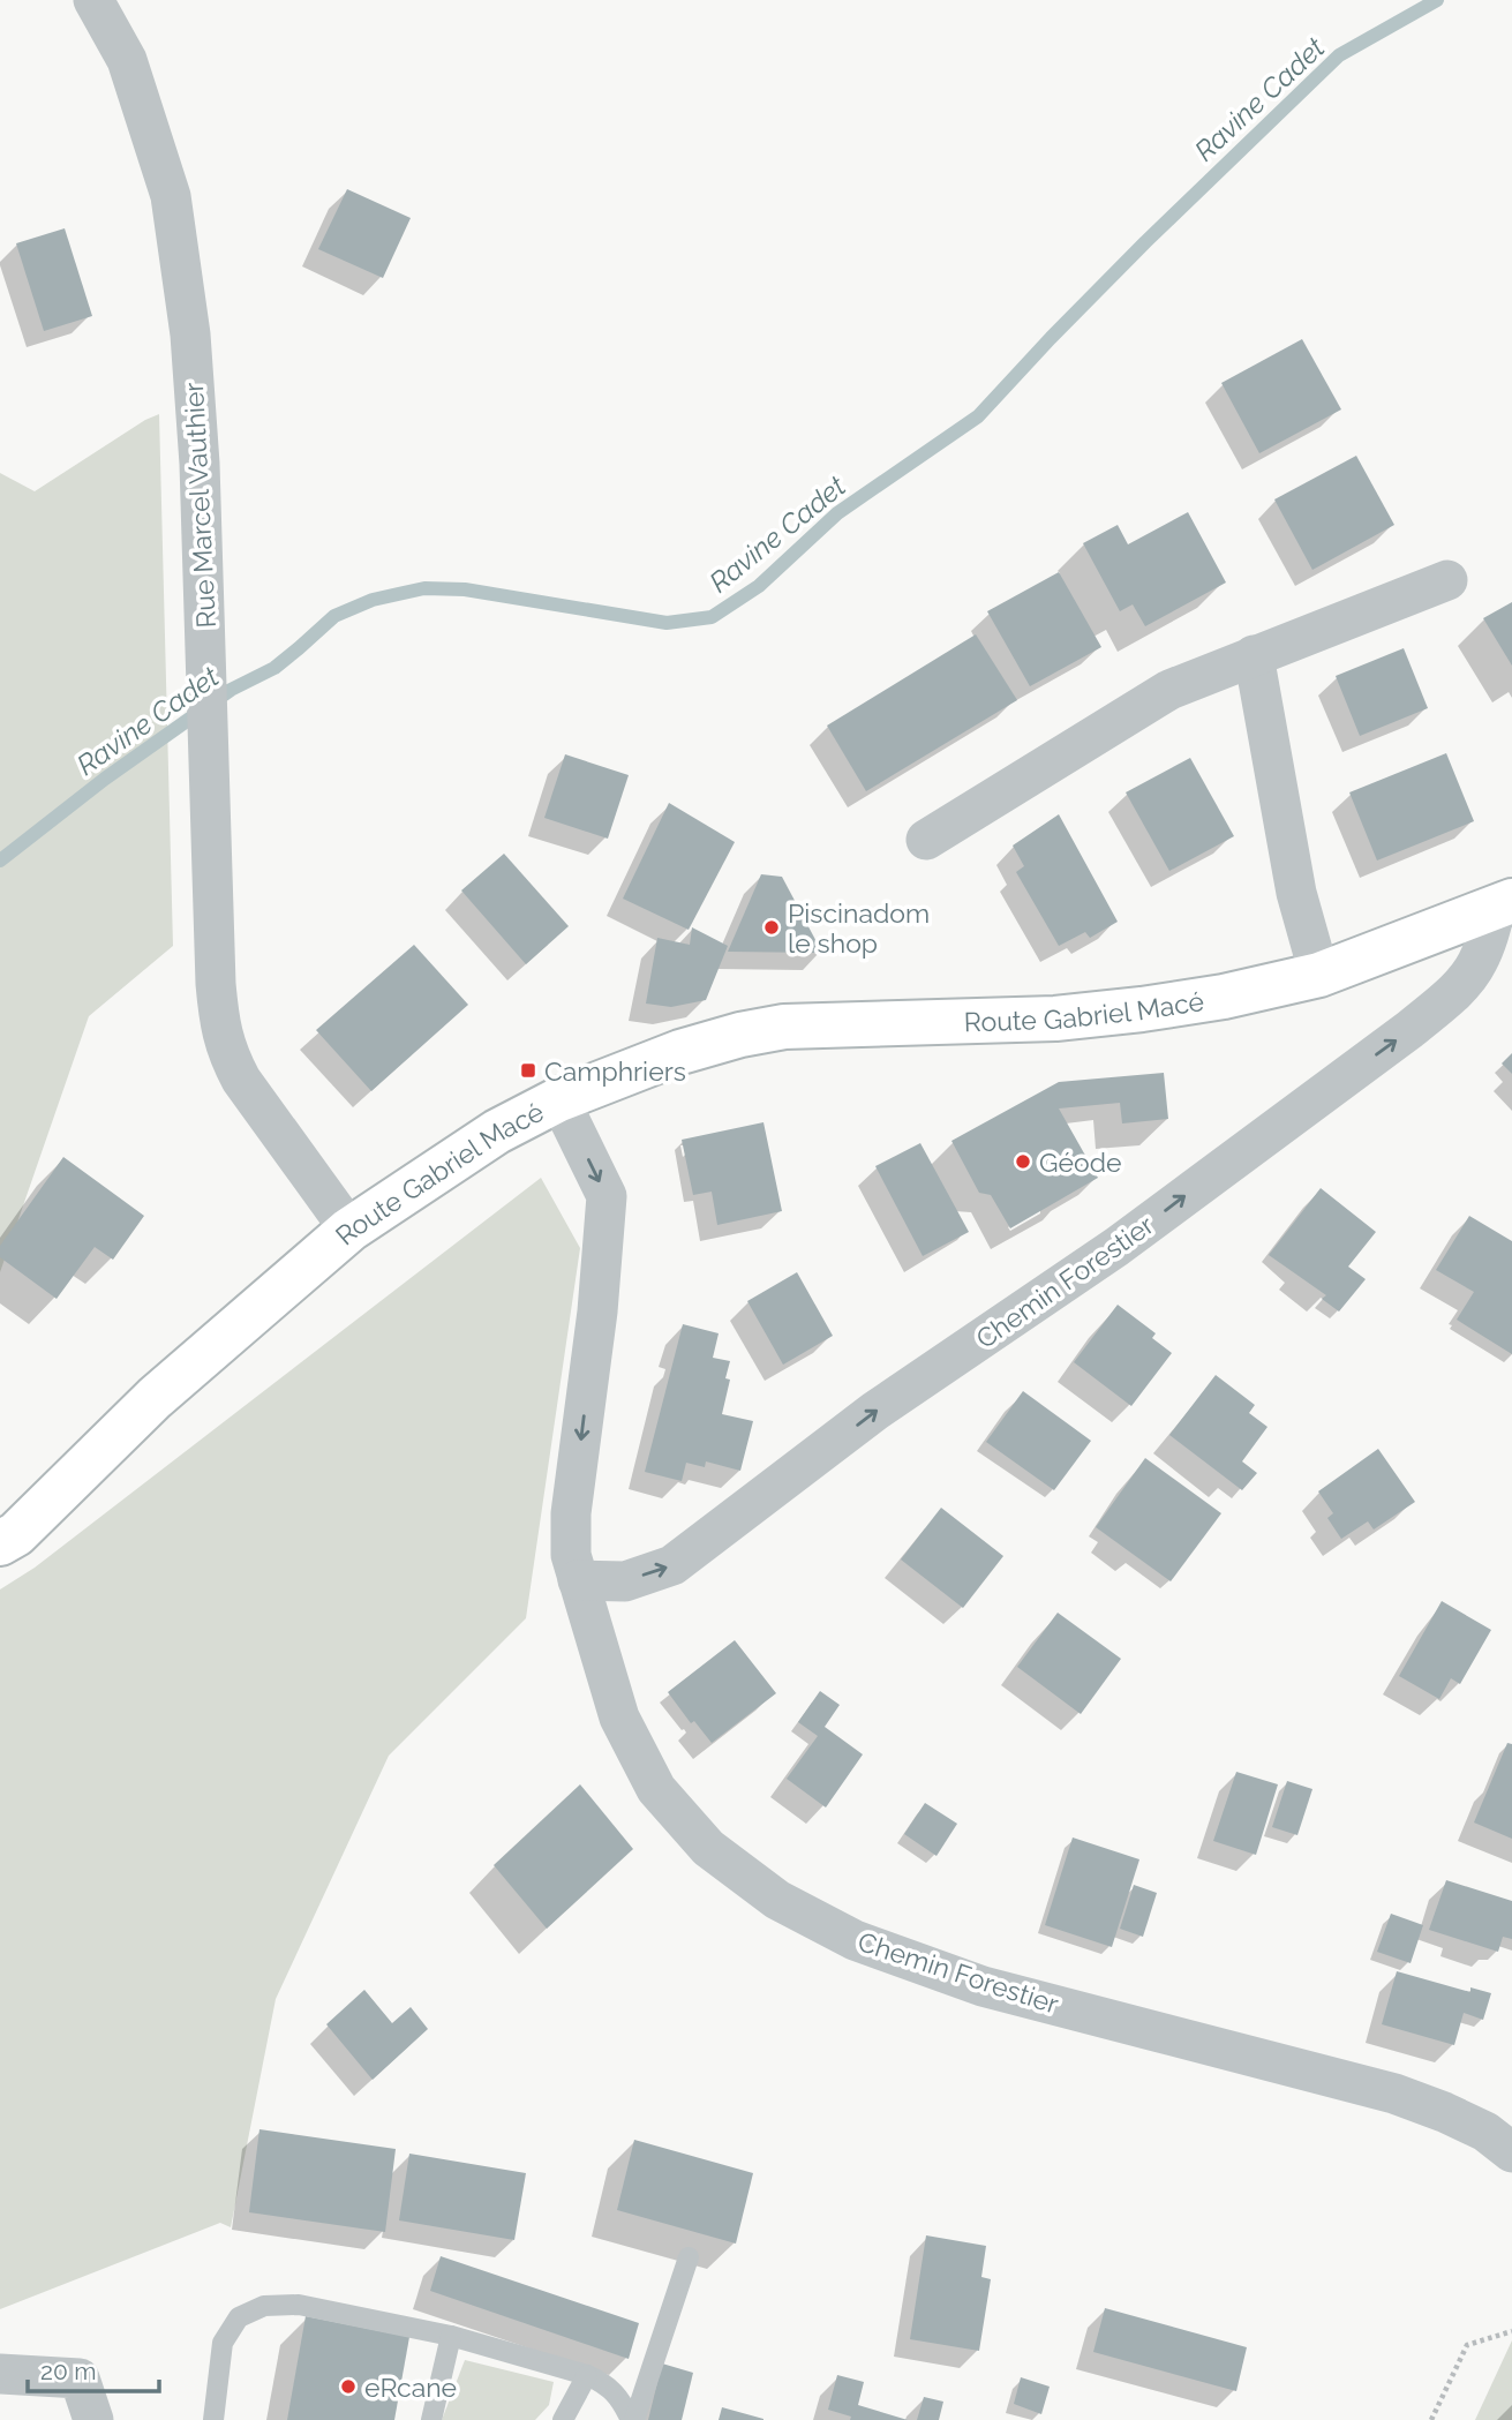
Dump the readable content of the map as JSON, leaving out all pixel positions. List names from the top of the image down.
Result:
{
  "streets": {
    "main road": ["Route Gabriel Macé"],
    "street": ["Rue Marcel Vauthier", "Chemin Forestier"]
  },
  "crossings": [
    ["Rue Marcel Vauthier", "Route Gabriel Macé"],
    ["Route Gabriel Macé", "Chemin Forestier"]
  ],
  "water": ["Ravine Cadet"],
  "places": {
    "other": ["Piscinadom le shop", "Géode", "eRcane"],
    "transit": ["Camphriers"]
  },
  "scale_bar": "20 m"
}
